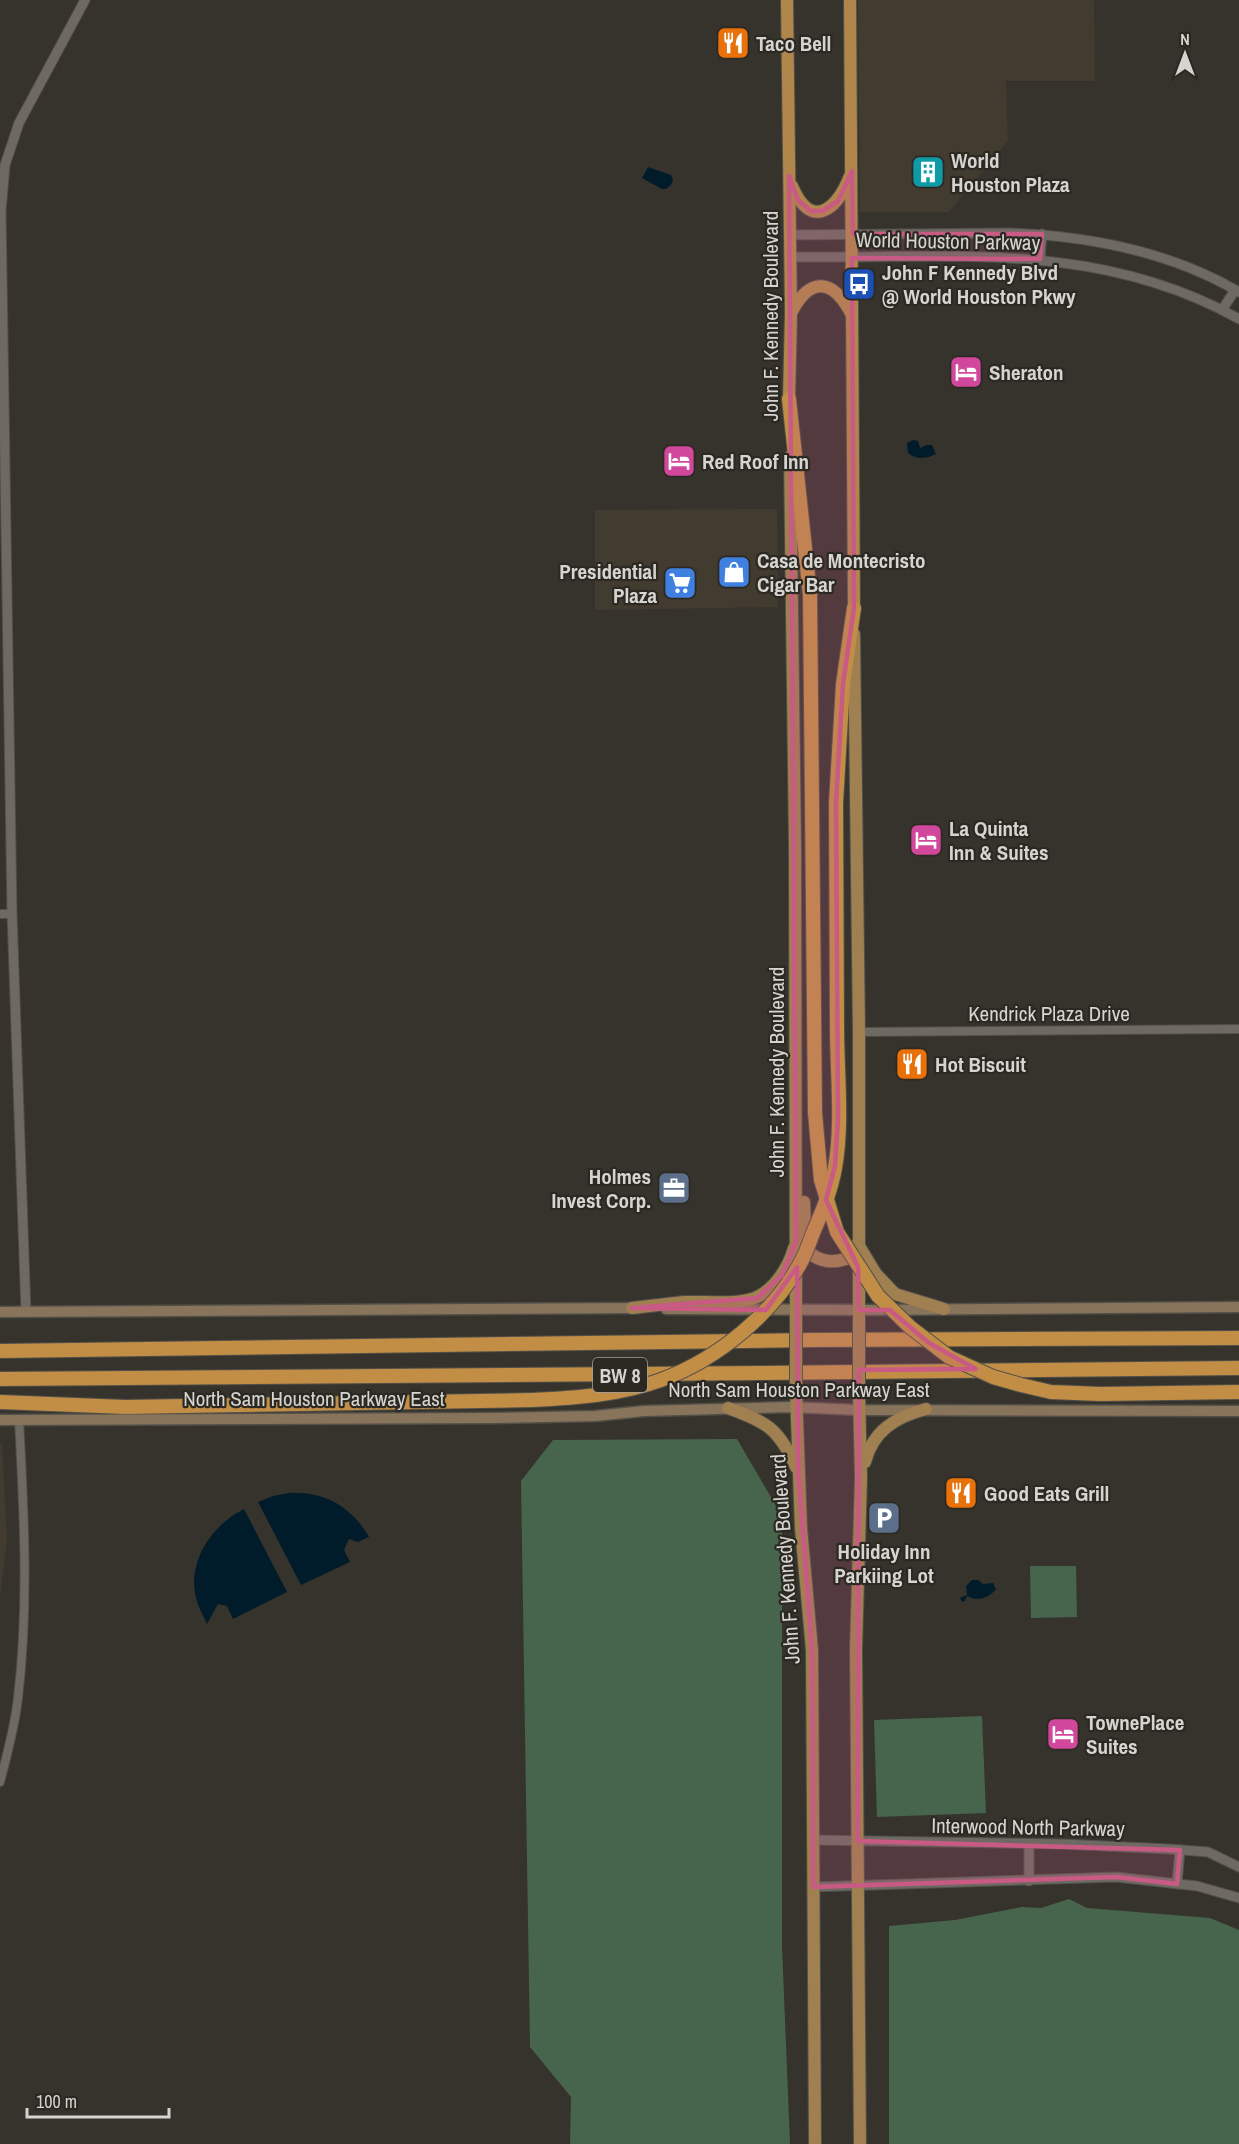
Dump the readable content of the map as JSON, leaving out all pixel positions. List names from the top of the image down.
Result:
{
  "streets": {
    "highway": ["John F. Kennedy Boulevard", "BW 8", "North Sam Houston Parkway East"],
    "street": ["World Houston Parkway", "Kendrick Plaza Drive", "Interwood North Parkway"]
  },
  "crossings": [
    ["World Houston Parkway", "John F. Kennedy Boulevard"],
    ["John F. Kennedy Boulevard", "North Sam Houston Parkway East"],
    ["John F. Kennedy Boulevard", "Interwood North Parkway"]
  ],
  "places": {
    "restaurant": ["Taco Bell", "Hot Biscuit", "Good Eats Grill"],
    "building": ["World Houston Plaza"],
    "bus stop": ["John F Kennedy Blvd @ World Houston Pkwy"],
    "hotel": [
      "Sheraton",
      "Red Roof Inn",
      "La Quinta Inn & Suites",
      "TownePlace Suites"
    ],
    "shop": ["Casa de Montecristo Cigar Bar"],
    "supermarket": ["Presidential Plaza"],
    "office": ["Holmes Invest Corp."],
    "parking": ["Holiday Inn Parkiing Lot"]
  },
  "scale_bar": "100 m",
  "north": "top"
}
